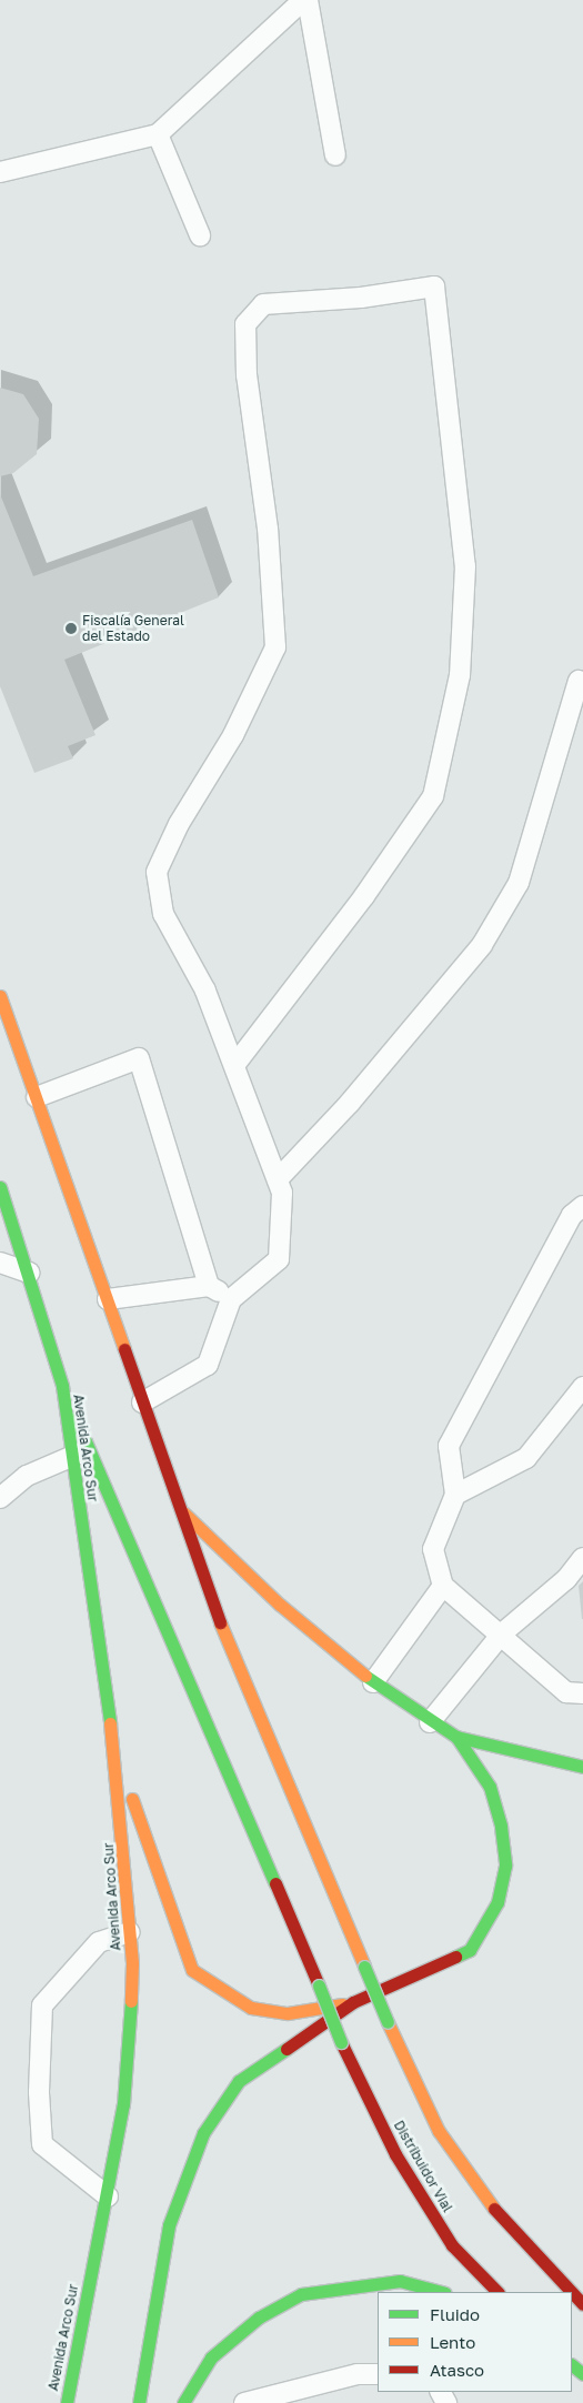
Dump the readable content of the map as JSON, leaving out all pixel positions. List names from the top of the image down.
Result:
{
  "streets": {
    "main road": ["Avenida Arco Sur", "Distribuidor Vial"]
  },
  "crossings": [
    ["Avenida Arco Sur", "Distribuidor Vial"]
  ],
  "places": ["Fiscalía General del Estado"],
  "legend": ["Fluido", "Lento", "Atasco"]
}
